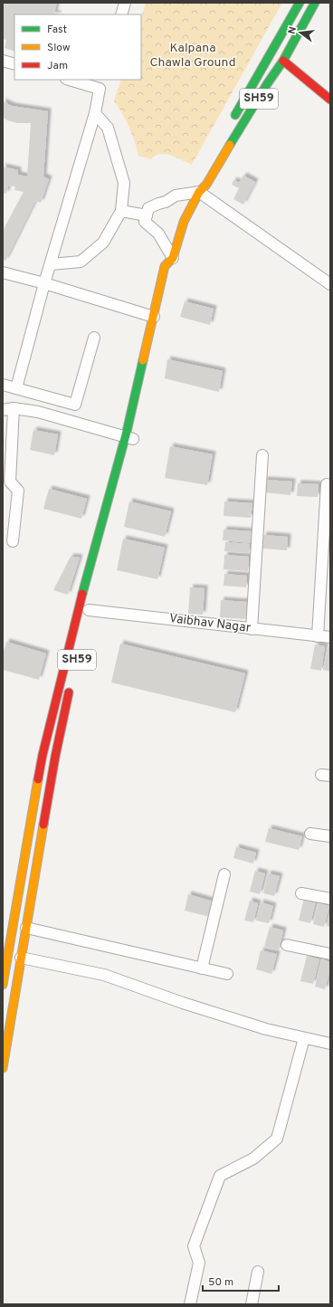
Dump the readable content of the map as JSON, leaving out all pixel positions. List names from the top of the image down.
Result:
{
  "streets": {
    "main road": ["SH59"],
    "street": ["Vaibhav Nagar"]
  },
  "parks": ["Kalpana Chawla Ground"],
  "legend": ["Fast", "Slow", "Jam"],
  "scale_bar": "50 m",
  "north": "left"
}
